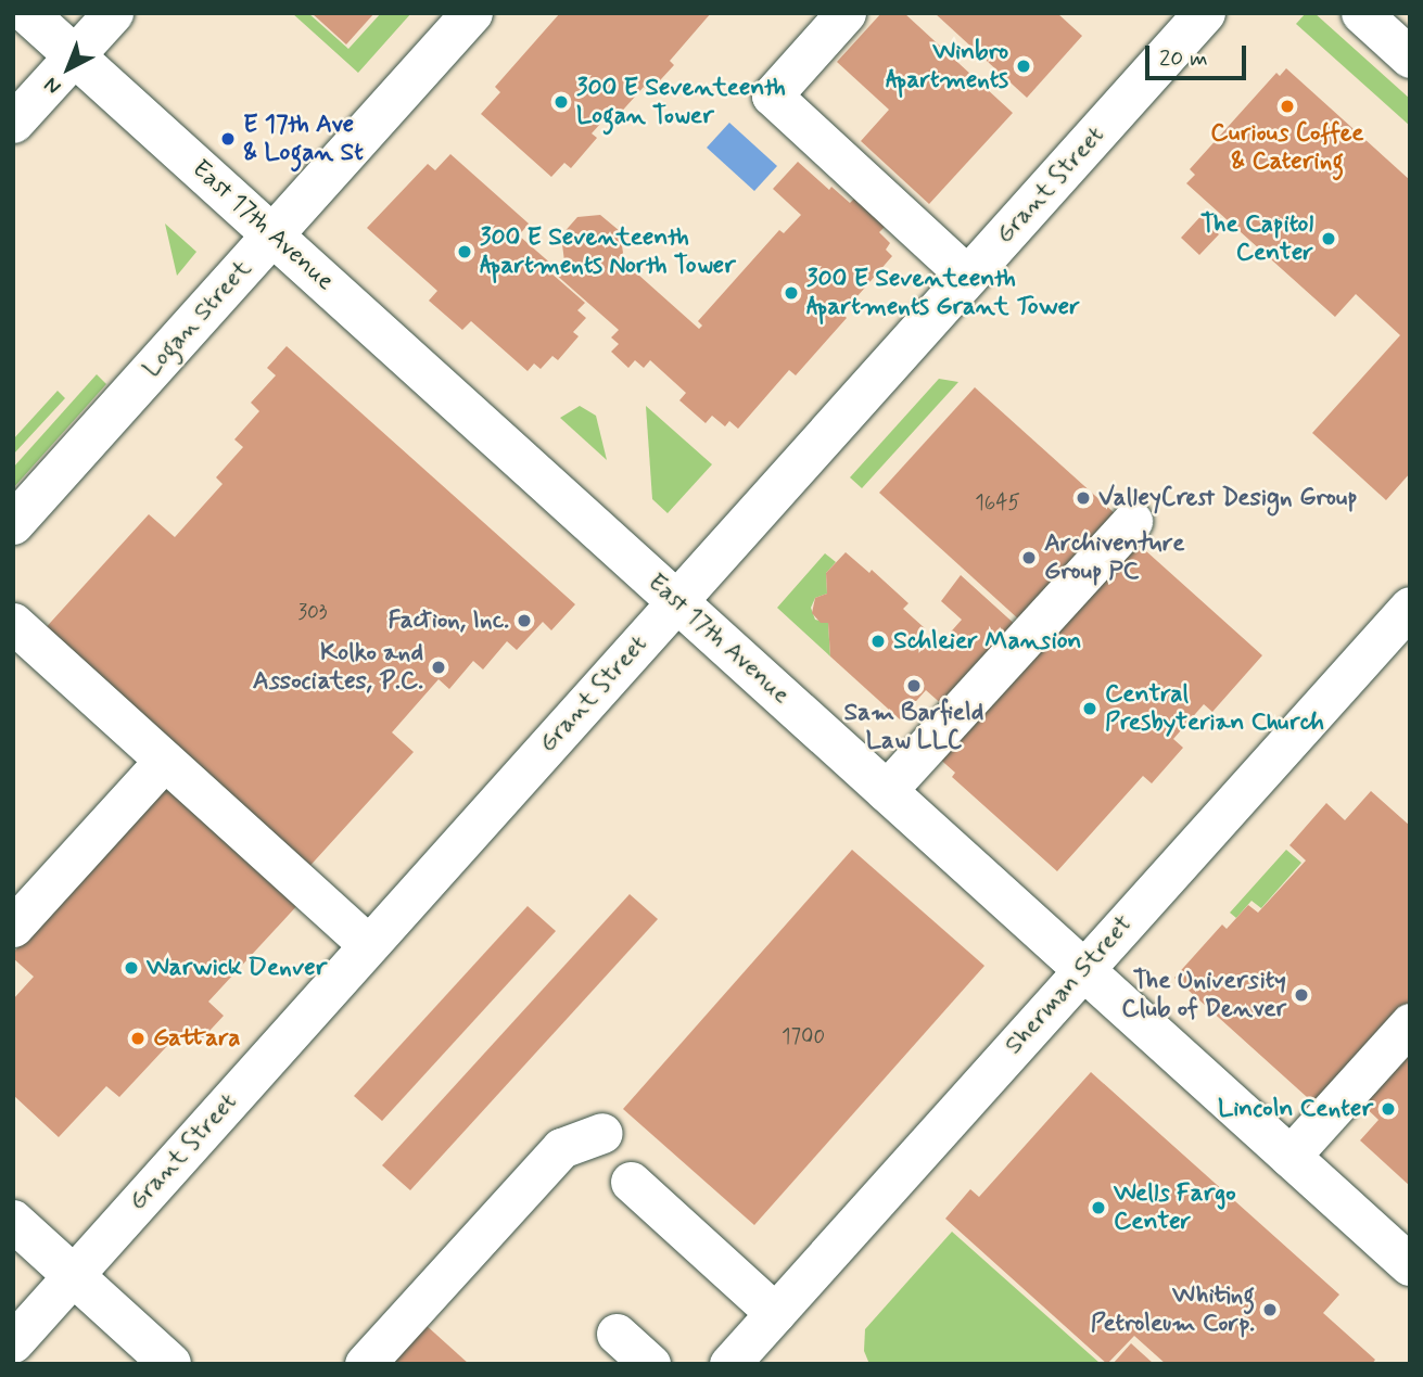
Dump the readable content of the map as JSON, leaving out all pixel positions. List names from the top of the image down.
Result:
{
  "streets": {
    "main road": ["Grant Street", "East 17th Avenue", "Logan Street"],
    "street": ["Sherman Street"]
  },
  "crossings": [
    ["Grant Street", "East 17th Avenue"],
    ["East 17th Avenue", "Logan Street"],
    ["East 17th Avenue", "Sherman Street"]
  ],
  "places": [
    "Winbro Apartments",
    "300 E Seventeenth Logan Tower",
    "Curious Coffee & Catering",
    "E 17th Ave & Logan St",
    "The Capitol Center",
    "300 E Seventeenth Apartments North Tower",
    "300 E Seventeenth Apartments Grant Tower",
    "ValleyCrest Design Group",
    "Archiventure Group PC",
    "Faction, Inc.",
    "Schleier Mansion",
    "Kolko and Associates, P.C.",
    "Sam Barfield Law LLC",
    "Central Presbyterian Church",
    "Warwick Denver",
    "The University Club of Denver",
    "Gattara",
    "Lincoln Center",
    "Wells Fargo Center",
    "Whiting Petroleum Corp."
  ],
  "house_numbers": ["1645", "303", "1700"],
  "scale_bar": "20 m",
  "north": "bottom left"
}
